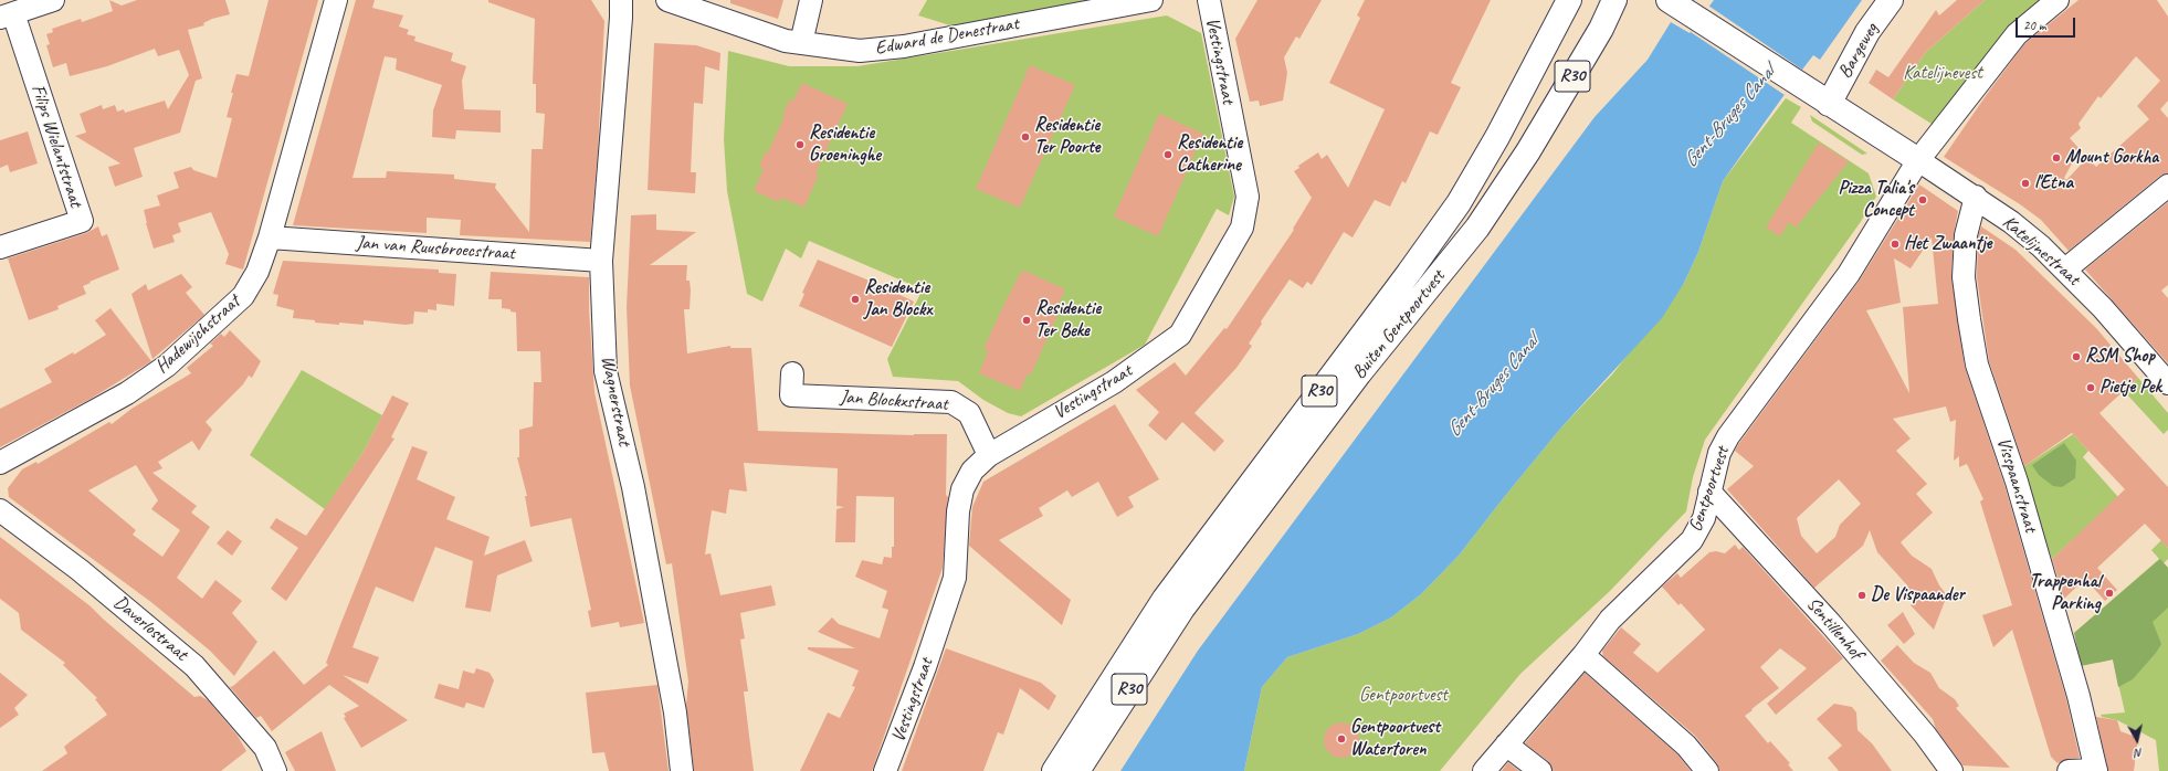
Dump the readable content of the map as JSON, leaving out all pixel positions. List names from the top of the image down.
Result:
{
  "streets": {
    "main road": [
      "Bargeweg",
      "R30",
      "Katelijnestraat",
      "Buiten Gentpoortvest"
    ],
    "street": [
      "Edward de Denestraat",
      "Vestingstraat",
      "Filips Wielantstraat",
      "Jan van Ruusbroecstraat",
      "Hadewijchstraat",
      "Wagnerstraat",
      "Jan Blockxstraat",
      "Visspaanstraat",
      "Gentpoortvest",
      "Daverlostraat",
      "Sentillenhof"
    ]
  },
  "crossings": [
    ["Bargeweg", "Katelijnestraat"],
    ["Vestingstraat", "Jan Blockxstraat"],
    ["Jan van Ruusbroecstraat", "Hadewijchstraat"],
    ["Jan van Ruusbroecstraat", "Wagnerstraat"],
    ["Katelijnestraat", "Visspaanstraat"],
    ["Katelijnestraat", "Gentpoortvest"],
    ["Gentpoortvest", "Sentillenhof"]
  ],
  "water": ["Gent-Bruges Canal"],
  "parks": ["Katelijnevest", "Gentpoortvest"],
  "places": [
    "Residentie Ter Poorte",
    "Residentie Groeninghe",
    "Residentie Catherine",
    "Mount Gorkha",
    "l'Etna",
    "Pizza Talia's Concept",
    "Het Zwaantje",
    "Residentie Jan Blockx",
    "Residentie Ter Beke",
    "RSM Shop",
    "Pietje Pek",
    "Trappenhal Parking",
    "De Vispaander",
    "Gentpoortvest Watertoren"
  ],
  "scale_bar": "20 m",
  "north": "bottom"
}
